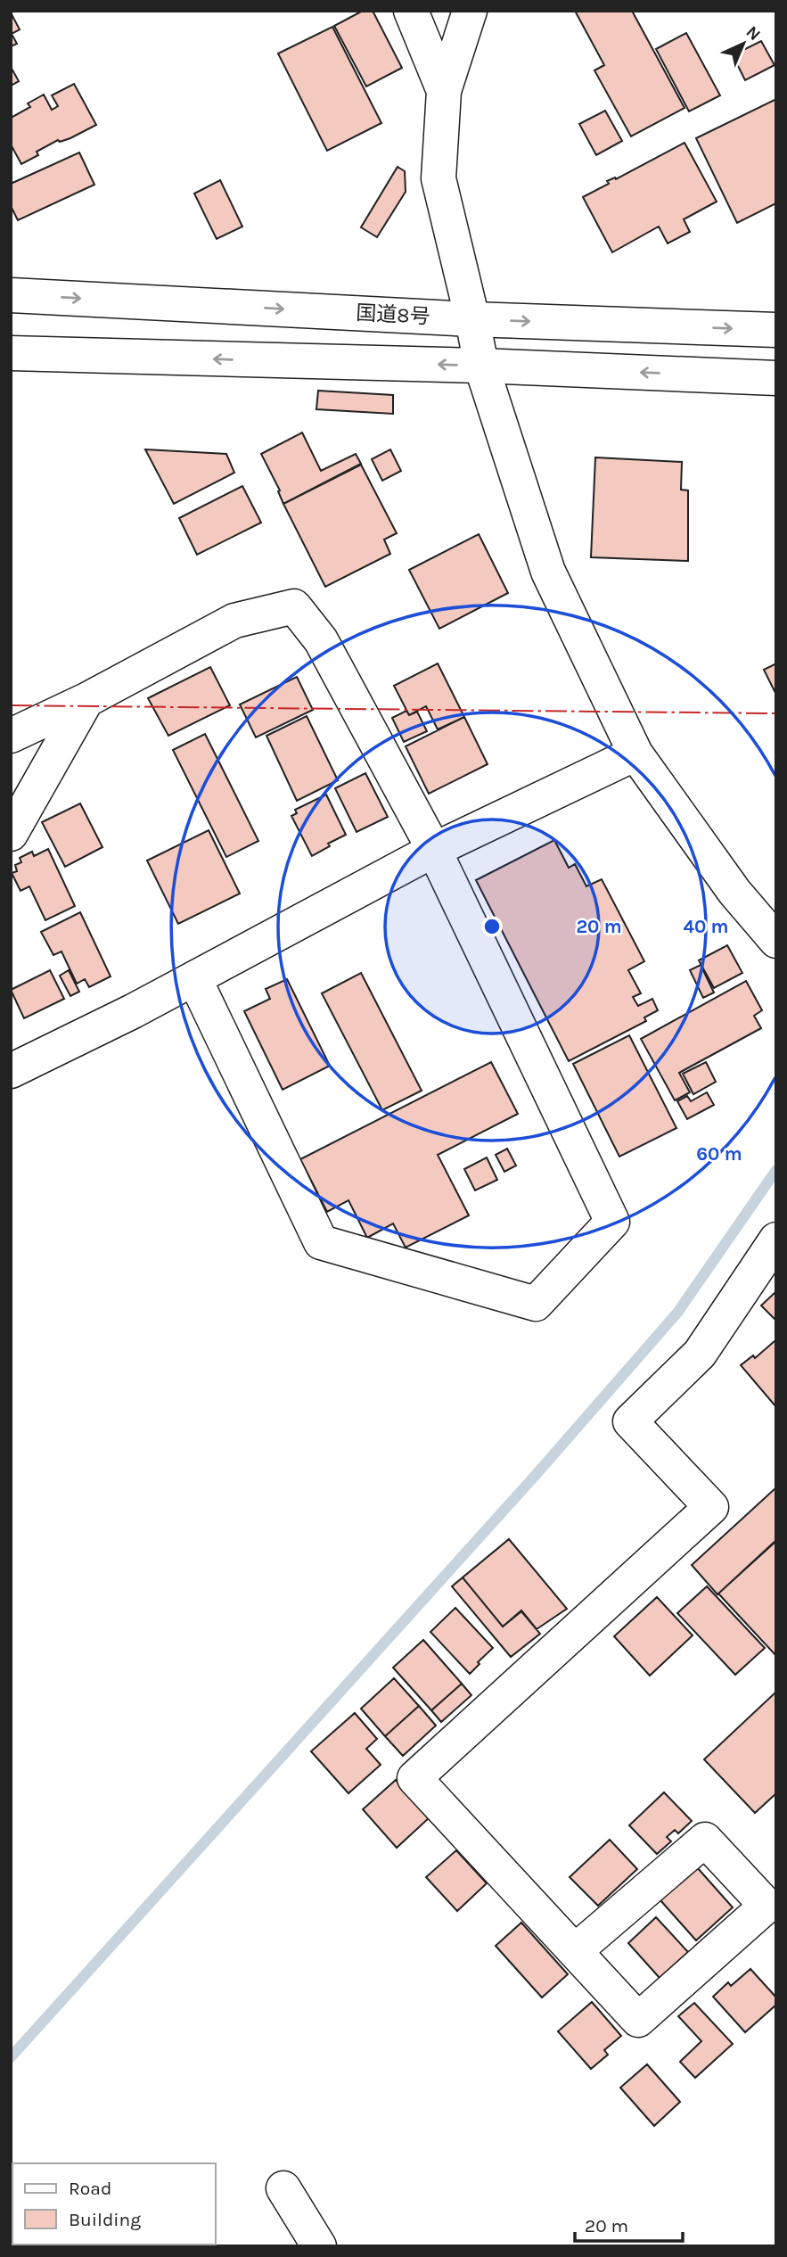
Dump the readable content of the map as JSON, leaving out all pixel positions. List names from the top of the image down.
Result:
{
  "streets": {
    "main road": ["国道8号"]
  },
  "legend": ["Road", "Building"],
  "scale_bar": "20 m",
  "north": "top right",
  "rings": ["20 m", "40 m", "60 m"]
}
